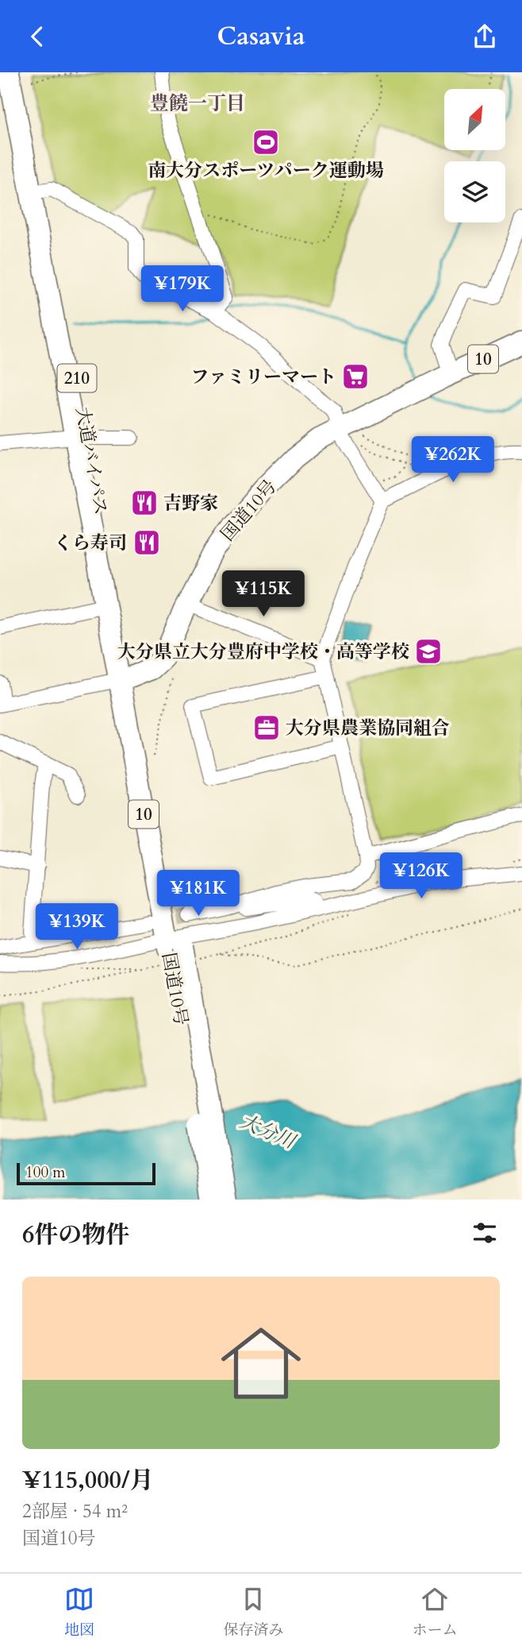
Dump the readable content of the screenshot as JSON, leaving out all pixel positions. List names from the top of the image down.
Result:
{
  "streets": {
    "highway": [
      "10",
      "210",
      "大道バイパス",
      "国道10号"
    ]
  },
  "crossings": [
    ["大道バイパス", "国道10号"]
  ],
  "districts": ["豊饒一丁目"],
  "water": ["大分川"],
  "places": {
    "sports": ["南大分スポーツパーク運動場"],
    "supermarket": ["ファミリーマート"],
    "restaurant": ["吉野家", "くら寿司"],
    "school or university": ["大分県立大分豊府中学校・高等学校"],
    "office": ["大分県農業協同組合"]
  },
  "scale_bar": "100 m",
  "north": "top right",
  "page": {
    "header": "Casavia",
    "price": [
      "¥179K",
      "¥262K",
      "¥115K",
      "¥126K",
      "¥181K",
      "¥139K"
    ],
    "scale": "100 m",
    "heading": "6件の物件",
    "list": [
      {
        "name": "¥115,000/月",
        "note": "2部屋 · 54 m² · 国道10号"
      }
    ],
    "tabs": ["地図", "保存済み", "ホーム"]
  }
}
